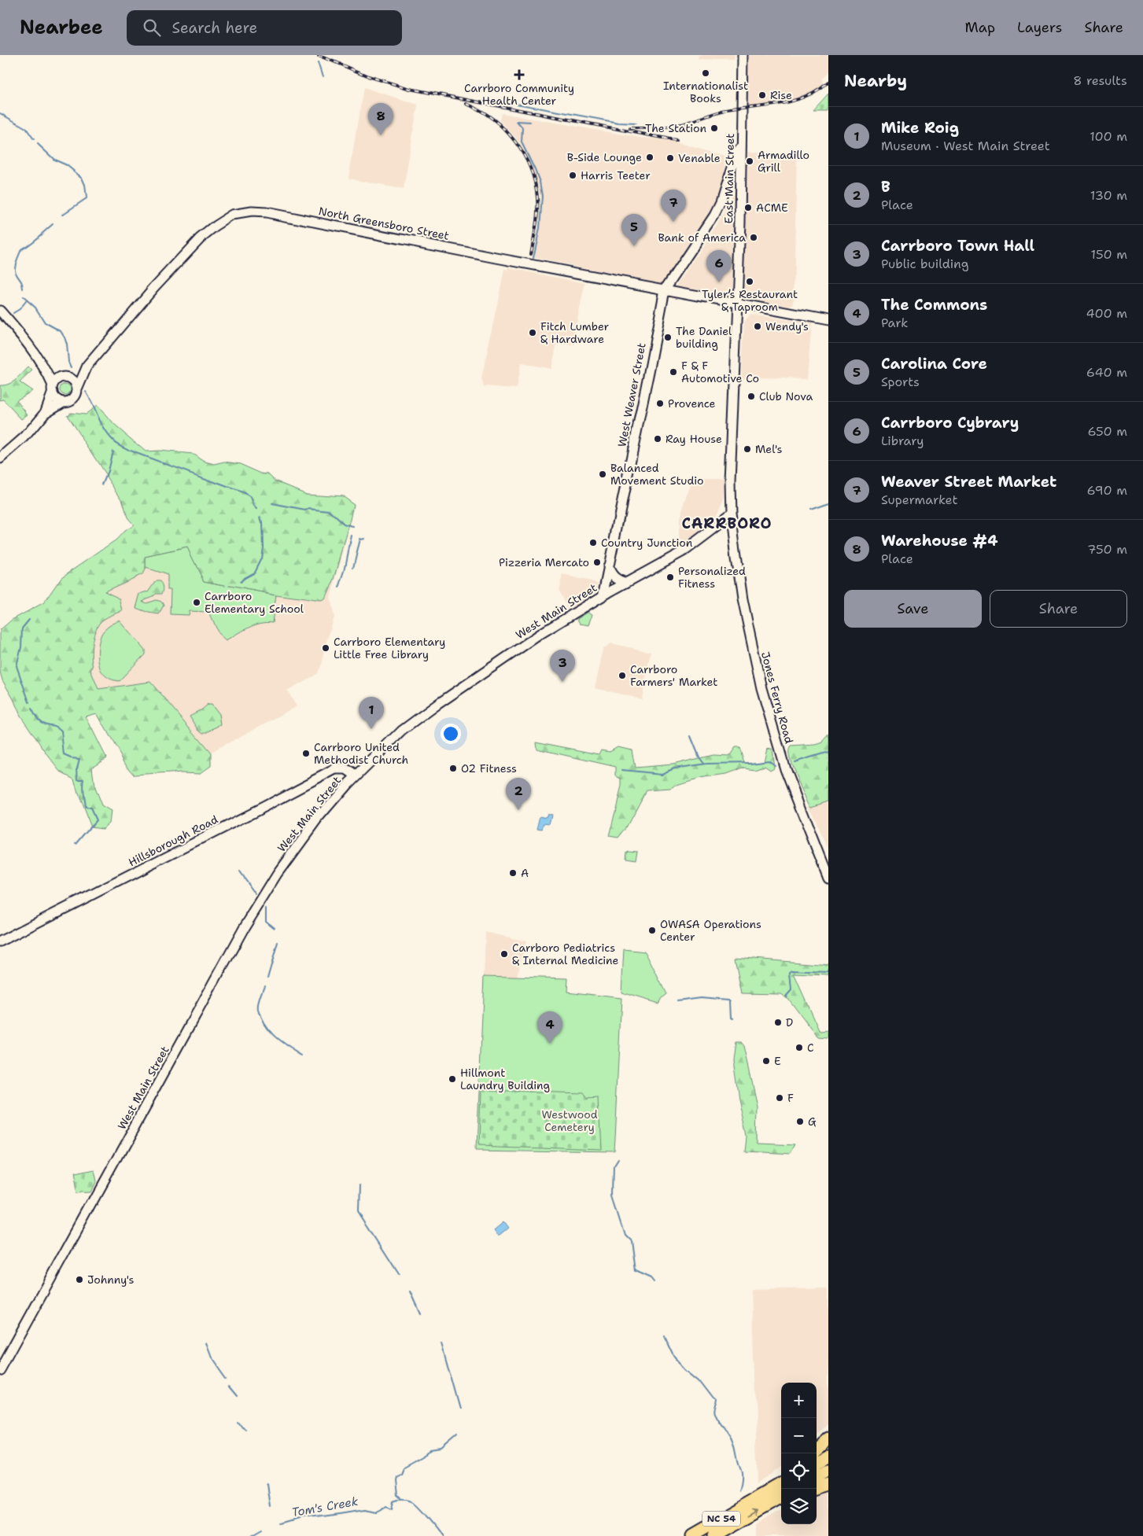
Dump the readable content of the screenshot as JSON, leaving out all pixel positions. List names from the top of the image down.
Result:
{
  "streets": {
    "highway": ["NC 54"],
    "main road": [
      "East Main Street",
      "North Greensboro Street",
      "West Weaver Street",
      "West Main Street",
      "Jones Ferry Road",
      "Hillsborough Road"
    ]
  },
  "crossings": [
    ["East Main Street", "North Greensboro Street"],
    ["North Greensboro Street", "West Weaver Street"],
    ["West Weaver Street", "West Main Street"],
    ["West Main Street", "Jones Ferry Road"],
    ["West Main Street", "Hillsborough Road"]
  ],
  "districts": ["CARRBORO"],
  "water": ["Tom's Creek"],
  "parks": ["Westwood Cemetery"],
  "places": {
    "other": [
      "Internationalist Books",
      "Rise",
      "The Station",
      "B-Side Lounge",
      "Venable",
      "Armadillo Grill",
      "Harris Teeter",
      "ACME",
      "Bank of America",
      "Tyler’s Restaurant & Taproom",
      "Wendy's",
      "Fitch Lumber & Hardware",
      "The Daniel building",
      "F & F Automotive Co",
      "Club Nova",
      "Provence",
      "Ray House",
      "Mel's",
      "Balanced Movement Studio",
      "Country Junction",
      "Pizzeria Mercato",
      "Personalized Fitness",
      "Carrboro Elementary School",
      "Carrboro Elementary Little Free Library",
      "Carrboro Farmers' Market",
      "Carrboro United Methodist Church",
      "O2 Fitness",
      "A",
      "OWASA Operations Center",
      "Carrboro Pediatrics & Internal Medicine",
      "D",
      "C",
      "E",
      "Hillmont Laundry Building",
      "F",
      "G",
      "Johnny's"
    ],
    "health": ["Carrboro Community Health Center"]
  },
  "page": {
    "header": "Nearbee",
    "search": "Search here",
    "nav": ["Map", "Layers", "Share"],
    "heading": ["Nearby", "8 results"],
    "pins": [
      "8",
      "7",
      "5",
      "6",
      "3",
      "1",
      "2",
      "4"
    ],
    "list": [
      {
        "mark": "1",
        "name": "Mike Roig",
        "note": "Museum · West Main Street",
        "value": "100 m"
      },
      {
        "mark": "2",
        "name": "B",
        "note": "Place",
        "value": "130 m"
      },
      {
        "mark": "3",
        "name": "Carrboro Town Hall",
        "note": "Public building",
        "value": "150 m"
      },
      {
        "mark": "4",
        "name": "The Commons",
        "note": "Park",
        "value": "400 m"
      },
      {
        "mark": "5",
        "name": "Carolina Core",
        "note": "Sports",
        "value": "640 m"
      },
      {
        "mark": "6",
        "name": "Carrboro Cybrary",
        "note": "Library",
        "value": "650 m"
      },
      {
        "mark": "7",
        "name": "Weaver Street Market",
        "note": "Supermarket",
        "value": "690 m"
      },
      {
        "mark": "8",
        "name": "Warehouse #4",
        "note": "Place",
        "value": "750 m"
      }
    ],
    "buttons": ["Save", "Share"],
    "map_buttons": ["+", "−"]
  }
}
